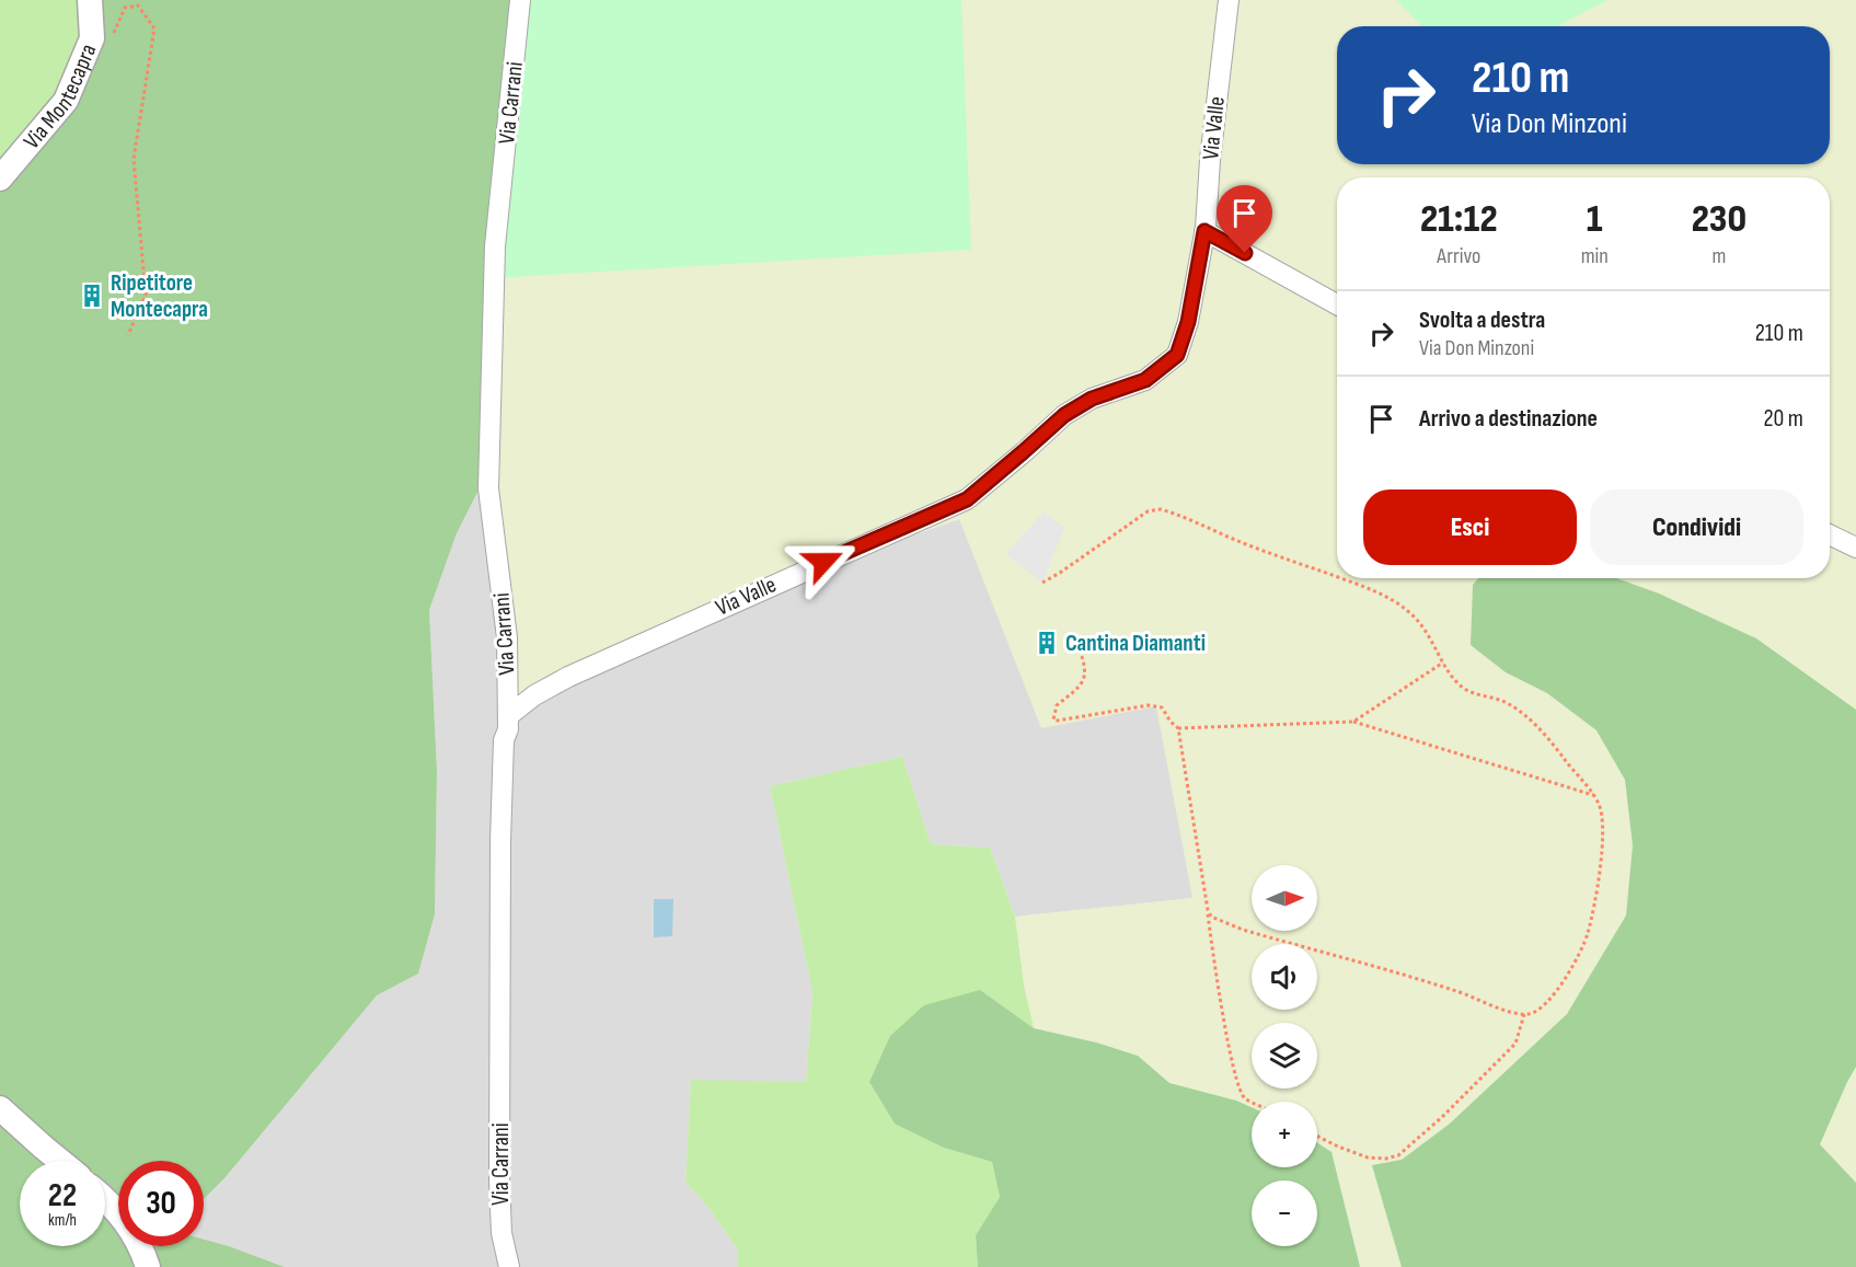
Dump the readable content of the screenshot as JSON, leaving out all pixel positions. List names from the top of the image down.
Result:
{
  "streets": {
    "street": ["Via Montecapra", "Via Carrani", "Via Valle"]
  },
  "crossings": [
    ["Via Carrani", "Via Valle"]
  ],
  "places": {
    "building": ["Ripetitore Montecapra", "Cantina Diamanti"]
  },
  "north": "right",
  "page": {
    "turn": ["210 m", "Via Don Minzoni"],
    "eta": [
      "21:12",
      "Arrivo",
      "1",
      "min",
      "230",
      "m"
    ],
    "list": [
      {
        "name": "Svolta a destra",
        "note": "Via Don Minzoni",
        "value": "210 m"
      },
      {
        "name": "Arrivo a destinazione",
        "value": "20 m"
      }
    ],
    "buttons": ["Esci", "Condividi"],
    "map_buttons": ["+", "−"],
    "speed": "22 km/h",
    "limit": "30"
  }
}
